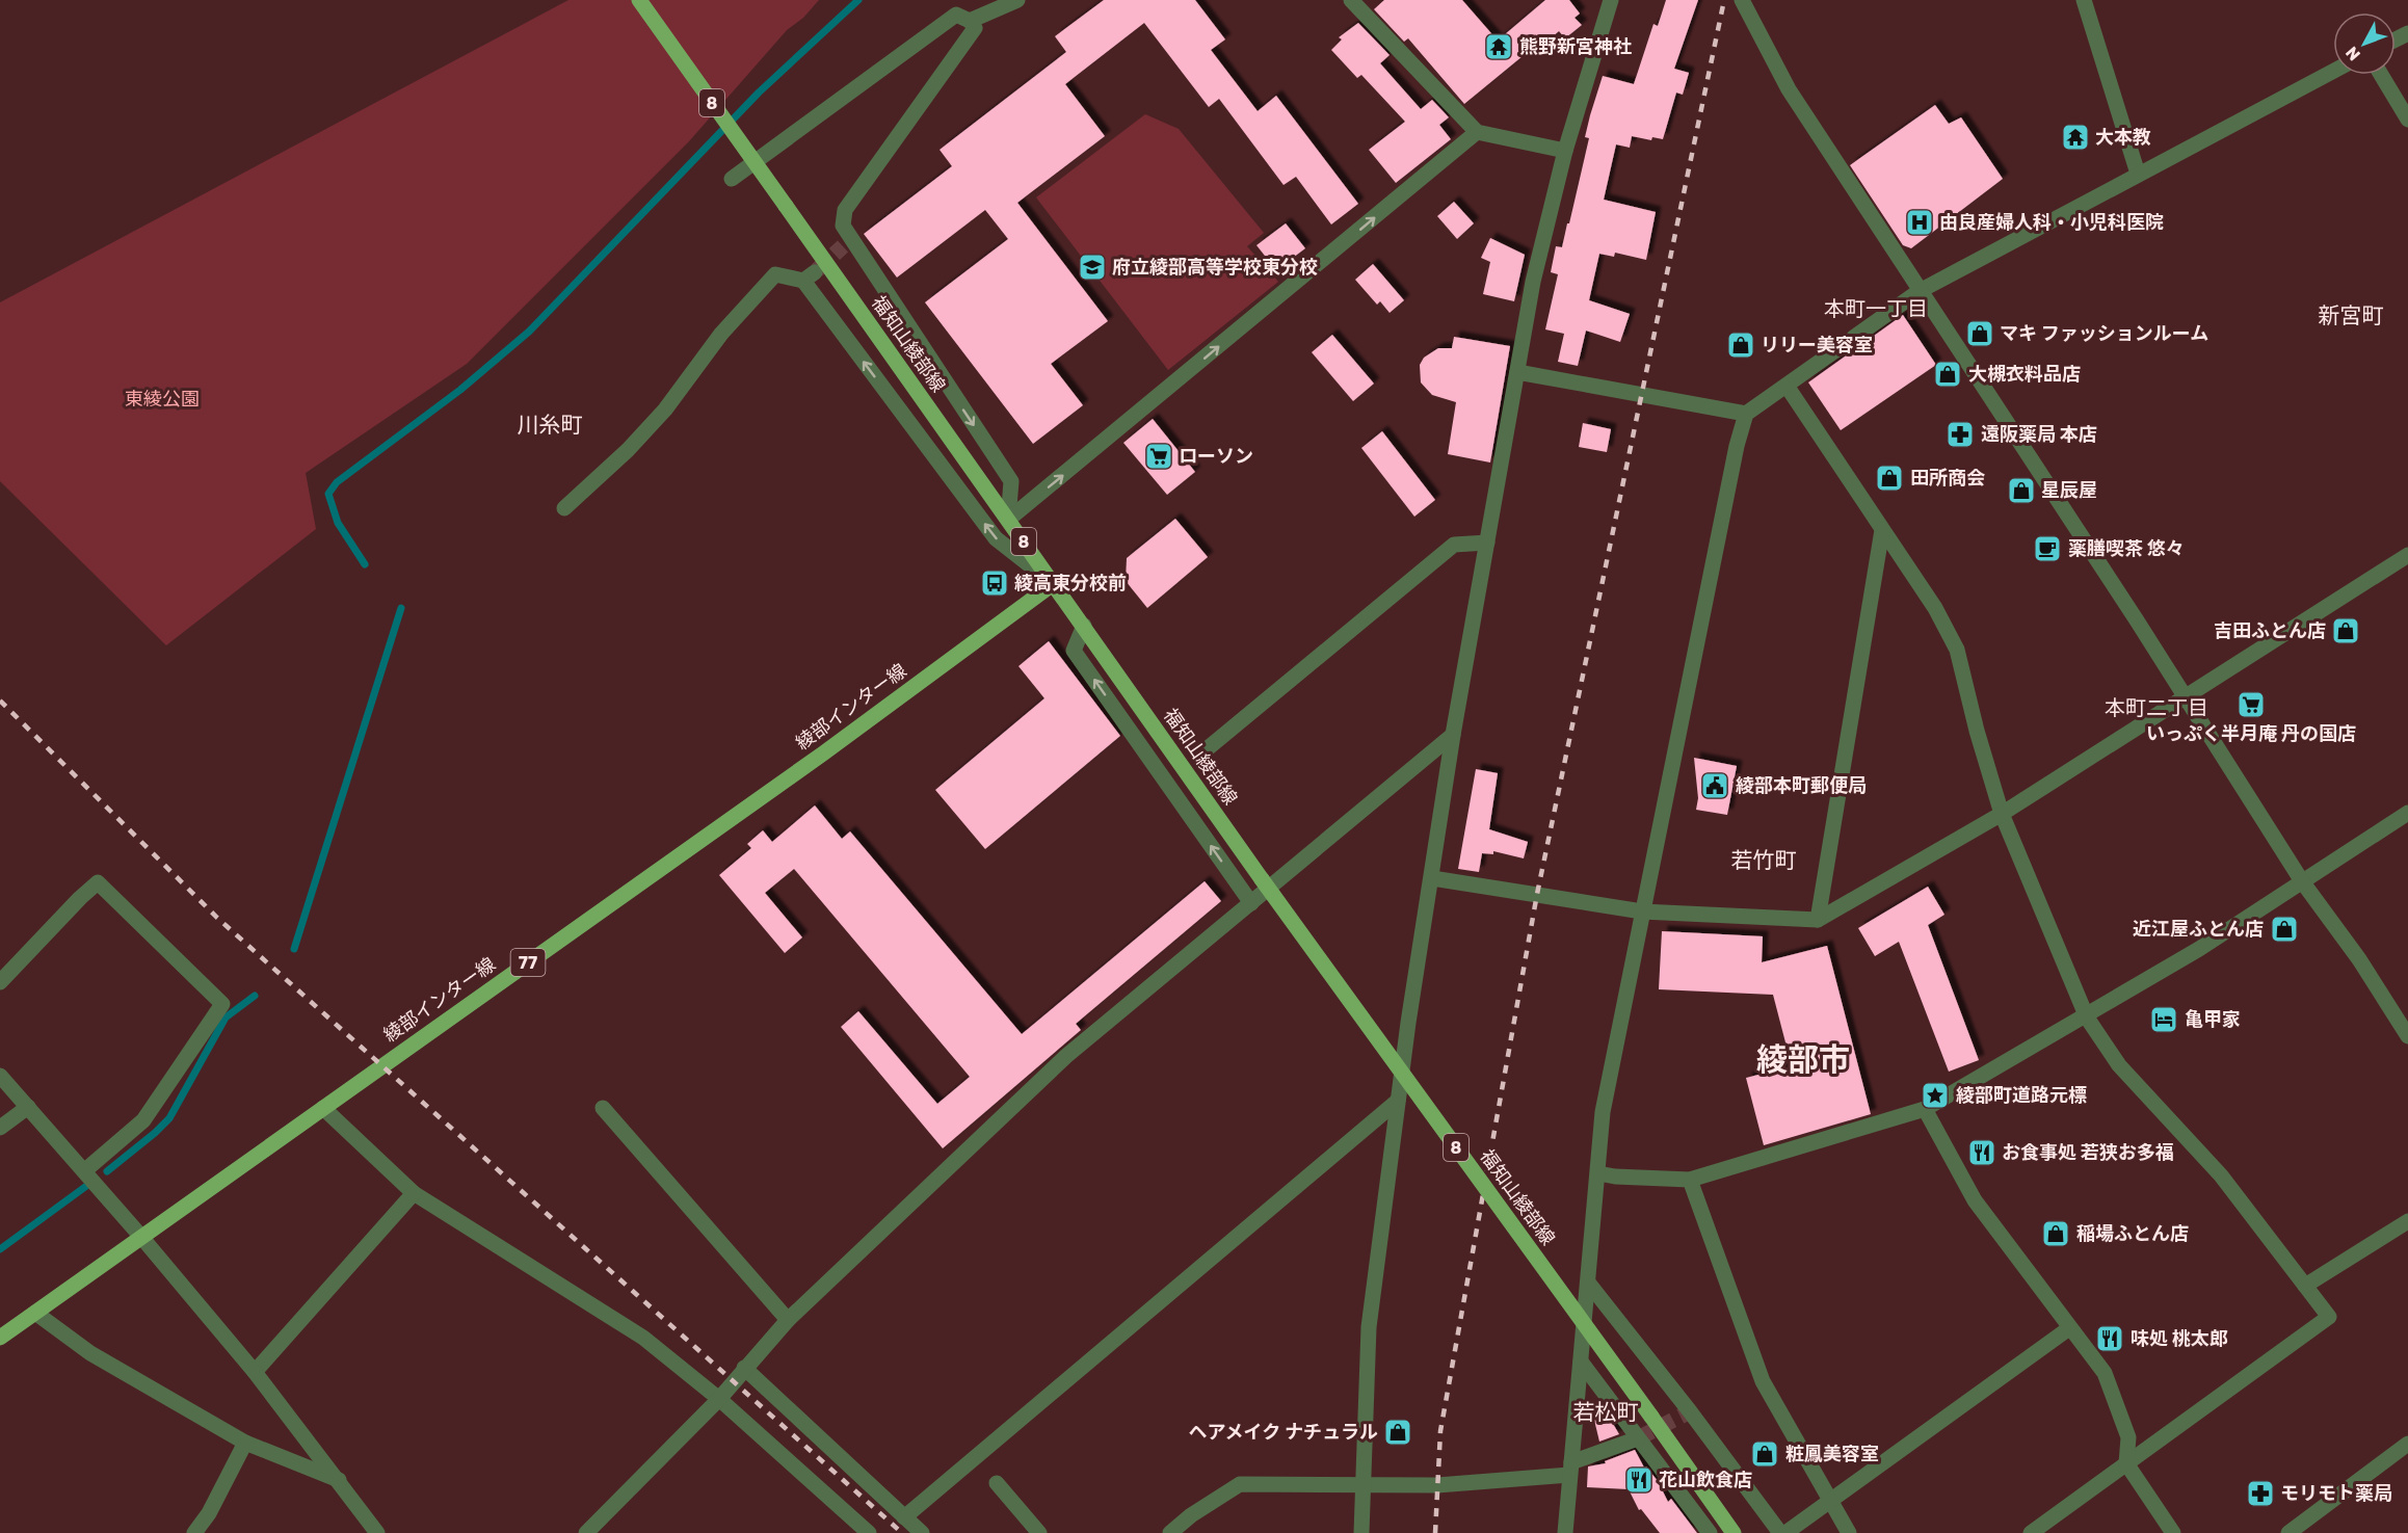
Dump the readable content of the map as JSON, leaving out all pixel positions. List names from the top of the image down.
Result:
{
  "streets": {
    "main road": [
      "8",
      "福知山綾部線",
      "綾部インター線",
      "77"
    ]
  },
  "crossings": [
    ["福知山綾部線", "綾部インター線"]
  ],
  "districts": [
    "本町一丁目",
    "新宮町",
    "川糸町",
    "本町二丁目",
    "若竹町",
    "綾部市",
    "若松町"
  ],
  "parks": ["東綾公園"],
  "places": {
    "temple": ["熊野新宮神社", "大本教"],
    "hospital": ["由良産婦人科・小児科医院"],
    "school or university": ["府立綾部高等学校東分校"],
    "shop": [
      "マキ ファッションルーム",
      "リリー美容室",
      "大槻衣料品店",
      "田所商会",
      "星辰屋",
      "吉田ふとん店",
      "近江屋ふとん店",
      "稲場ふとん店",
      "ヘアメイク ナチュラル",
      "粧鳳美容室"
    ],
    "pharmacy": ["遠阪薬局 本店", "モリモト薬局"],
    "supermarket": ["ローソン", "いっぷく半月庵 丹の国店"],
    "cafe": ["薬膳喫茶 悠々"],
    "bus stop": ["綾高東分校前"],
    "public building": ["綾部本町郵便局"],
    "hotel": ["亀甲家"],
    "place": ["綾部町道路元標"],
    "restaurant": ["お食事処 若狭お多福", "味処 桃太郎", "花山飲食店"]
  },
  "north": "bottom left"
}
